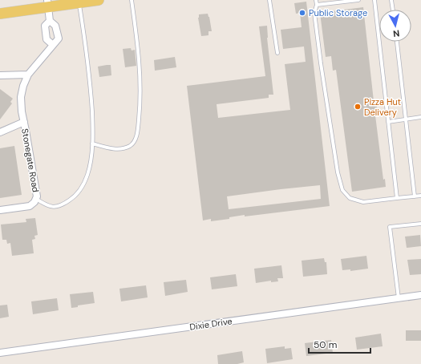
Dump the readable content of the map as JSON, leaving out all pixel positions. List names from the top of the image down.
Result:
{
  "streets": {
    "street": ["Stonegate Road", "Dixie Drive"]
  },
  "places": ["Public Storage", "Pizza Hut Delivery"],
  "scale_bar": "50 m",
  "north": "bottom"
}
